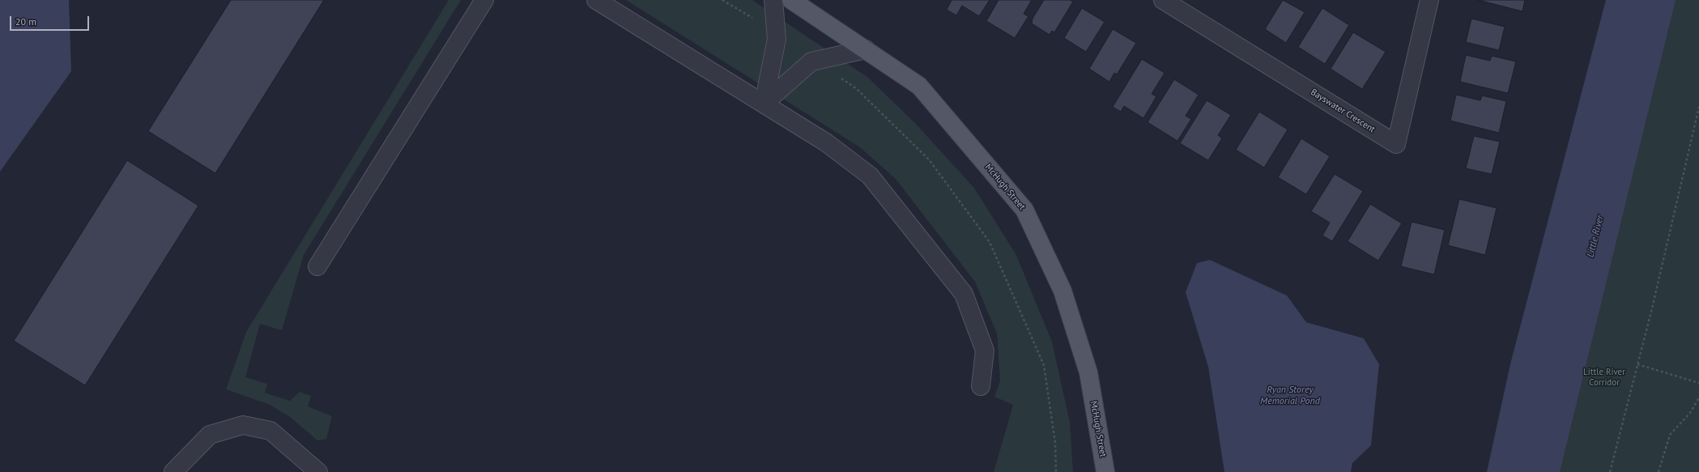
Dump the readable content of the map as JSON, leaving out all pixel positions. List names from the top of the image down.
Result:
{
  "streets": {
    "main road": ["McHugh Street"],
    "street": ["Bayswater Crescent"]
  },
  "water": ["Little River", "Ryan Storey Memorial Pond"],
  "parks": ["Little River Corridor"],
  "scale_bar": "20 m"
}
